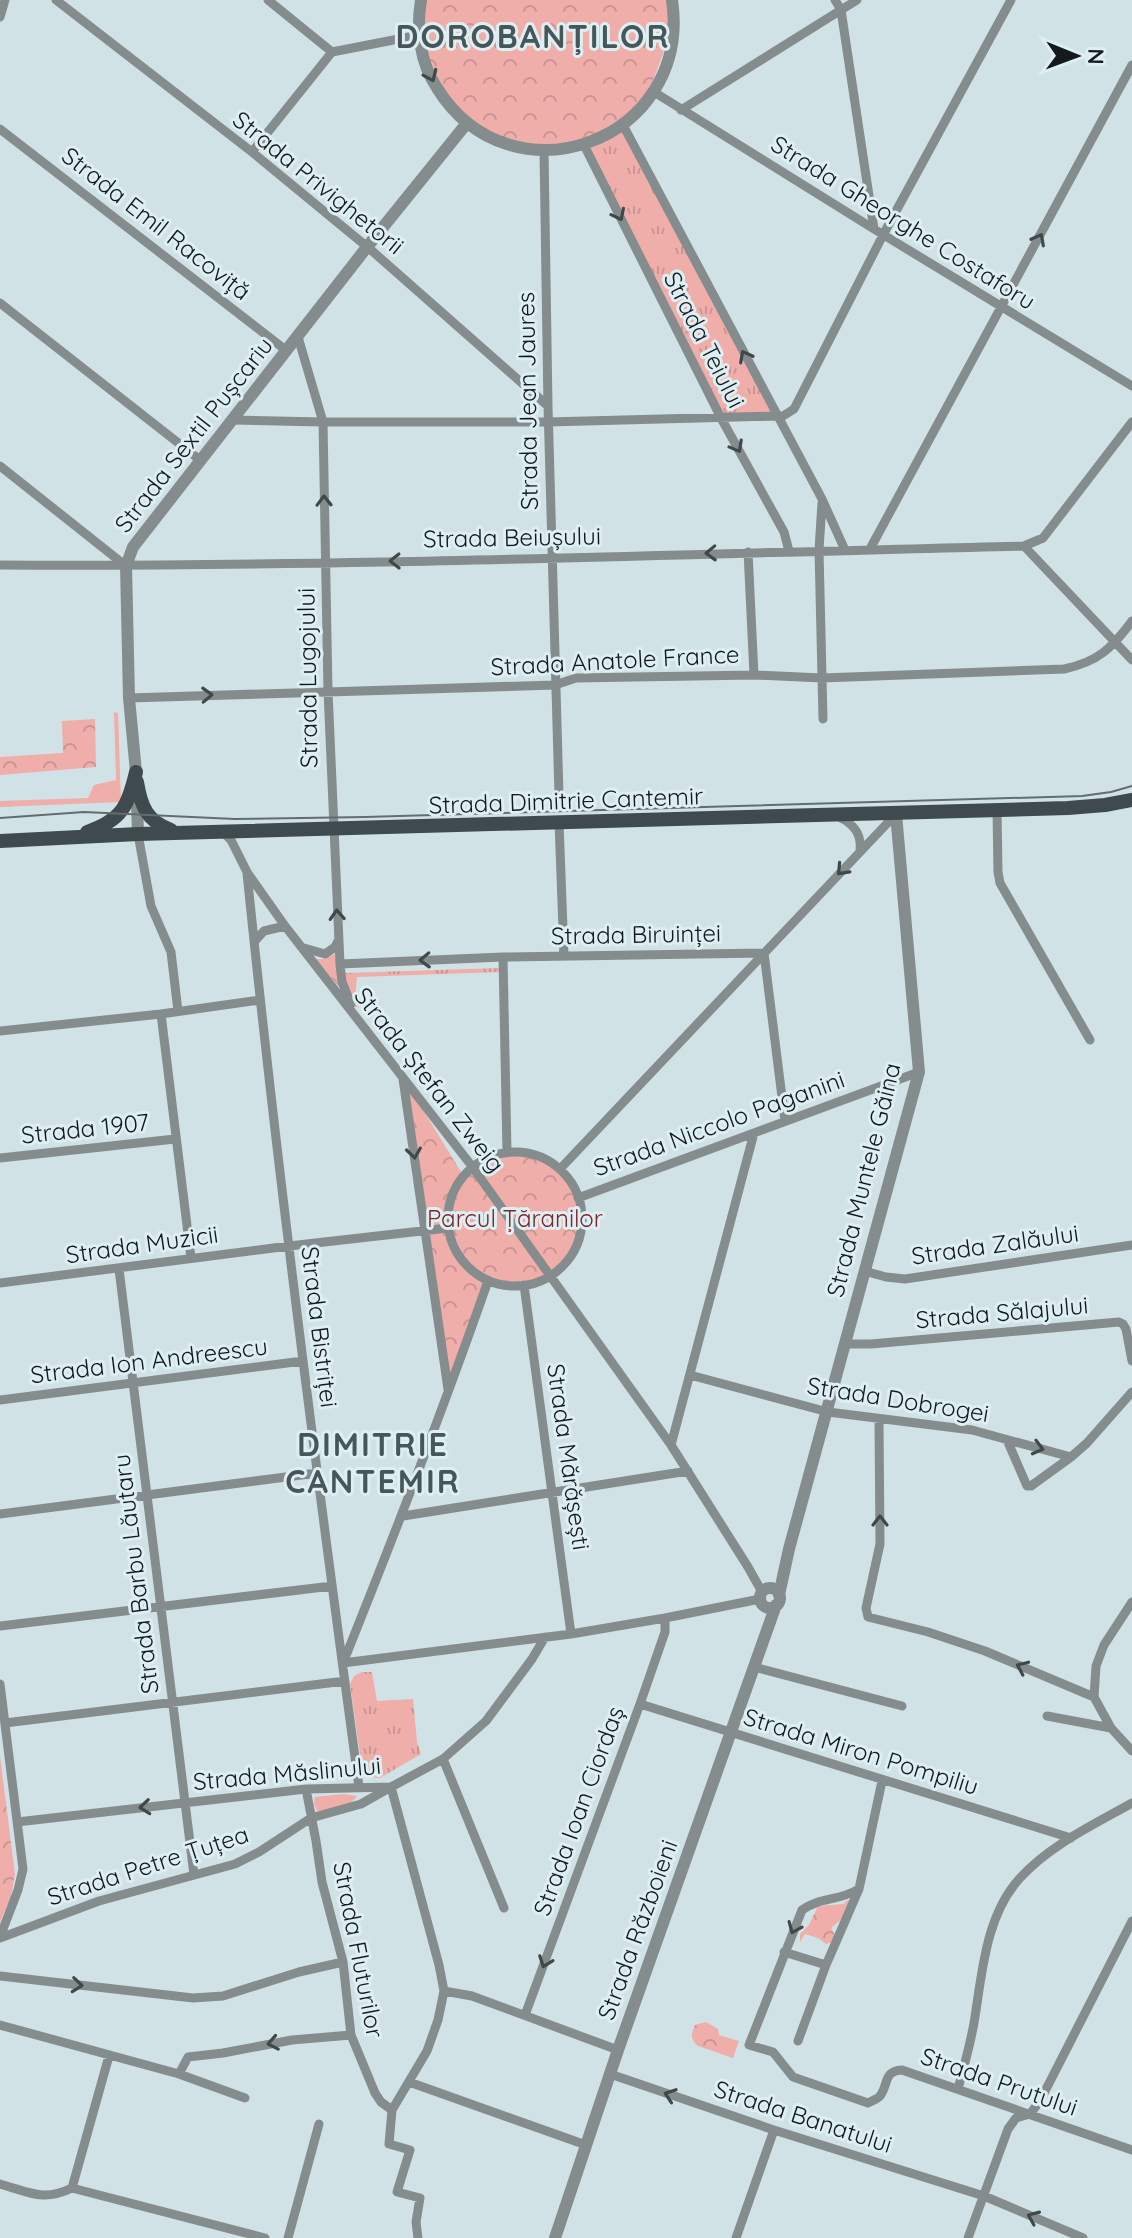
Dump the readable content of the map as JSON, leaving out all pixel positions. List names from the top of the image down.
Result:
{
  "streets": {
    "main road": ["Strada Dimitrie Cantemir"],
    "street": [
      "Strada Privighetorii",
      "Strada Gheorghe Costaforu",
      "Strada Emil Racoviță",
      "Strada Teiului",
      "Strada Jean Jaures",
      "Strada Sextil Pușcariu",
      "Strada Beiușului",
      "Strada Anatole France",
      "Strada Lugojului",
      "Strada Biruinței",
      "Strada Ștefan Zweig",
      "Strada Niccolo Paganini",
      "Strada 1907",
      "Strada Muntele Găina",
      "Strada Muzicii",
      "Strada Zalăului",
      "Strada Sălajului",
      "Strada Bistriței",
      "Strada Ion Andreescu",
      "Strada Dobrogei",
      "Strada Mărășești",
      "Strada Barbu Lăutaru",
      "Strada Miron Pompiliu",
      "Strada Măslinului",
      "Strada Ioan Ciordaș",
      "Strada Petre Țuțea",
      "Strada Războieni",
      "Strada Fluturilor",
      "Strada Prutului",
      "Strada Banatului"
    ]
  },
  "crossings": [
    ["Strada Privighetorii", "Strada Jean Jaures"],
    ["Strada Privighetorii", "Strada Sextil Pușcariu"],
    ["Strada Emil Racoviță", "Strada Sextil Pușcariu"],
    ["Strada Teiului", "Strada Beiușului"],
    ["Strada Jean Jaures", "Strada Beiușului"],
    ["Strada Jean Jaures", "Strada Anatole France"],
    ["Strada Sextil Pușcariu", "Strada Beiușului"],
    ["Strada Sextil Pușcariu", "Strada Anatole France"],
    ["Strada Sextil Pușcariu", "Strada Lugojului"],
    ["Strada Sextil Pușcariu", "Strada Dimitrie Cantemir"],
    ["Strada Beiușului", "Strada Lugojului"],
    ["Strada Anatole France", "Strada Lugojului"],
    ["Strada Lugojului", "Strada Dimitrie Cantemir"],
    ["Strada Lugojului", "Strada Biruinței"],
    ["Strada Lugojului", "Strada Ștefan Zweig"],
    ["Strada Dimitrie Cantemir", "Strada Ștefan Zweig"],
    ["Strada Dimitrie Cantemir", "Strada Muntele Găina"],
    ["Strada Ștefan Zweig", "Strada Muntele Găina"],
    ["Strada Ștefan Zweig", "Strada Bistriței"],
    ["Strada Ștefan Zweig", "Strada Războieni"],
    ["Strada Niccolo Paganini", "Strada Muntele Găina"],
    ["Strada Muntele Găina", "Strada Zalăului"],
    ["Strada Muntele Găina", "Strada Sălajului"],
    ["Strada Muntele Găina", "Strada Dobrogei"],
    ["Strada Muntele Găina", "Strada Războieni"],
    ["Strada Muzicii", "Strada Bistriței"],
    ["Strada Muzicii", "Strada Barbu Lăutaru"],
    ["Strada Bistriței", "Strada Ion Andreescu"],
    ["Strada Bistriței", "Strada Măslinului"],
    ["Strada Ion Andreescu", "Strada Barbu Lăutaru"],
    ["Strada Barbu Lăutaru", "Strada Măslinului"],
    ["Strada Barbu Lăutaru", "Strada Petre Țuțea"],
    ["Strada Miron Pompiliu", "Strada Ioan Ciordaș"],
    ["Strada Miron Pompiliu", "Strada Războieni"],
    ["Strada Măslinului", "Strada Petre Țuțea"],
    ["Strada Măslinului", "Strada Fluturilor"],
    ["Strada Petre Țuțea", "Strada Fluturilor"],
    ["Strada Războieni", "Strada Banatului"]
  ],
  "one_way": [
    "Strada Beiușului",
    "Strada Lugojului",
    "Strada Biruinței",
    "Strada Ioan Ciordaș",
    "Strada Banatului"
  ],
  "districts": ["DOROBANȚILOR", "DIMITRIE CANTEMIR"],
  "parks": ["Parcul Țăranilor"],
  "north": "right"
}
